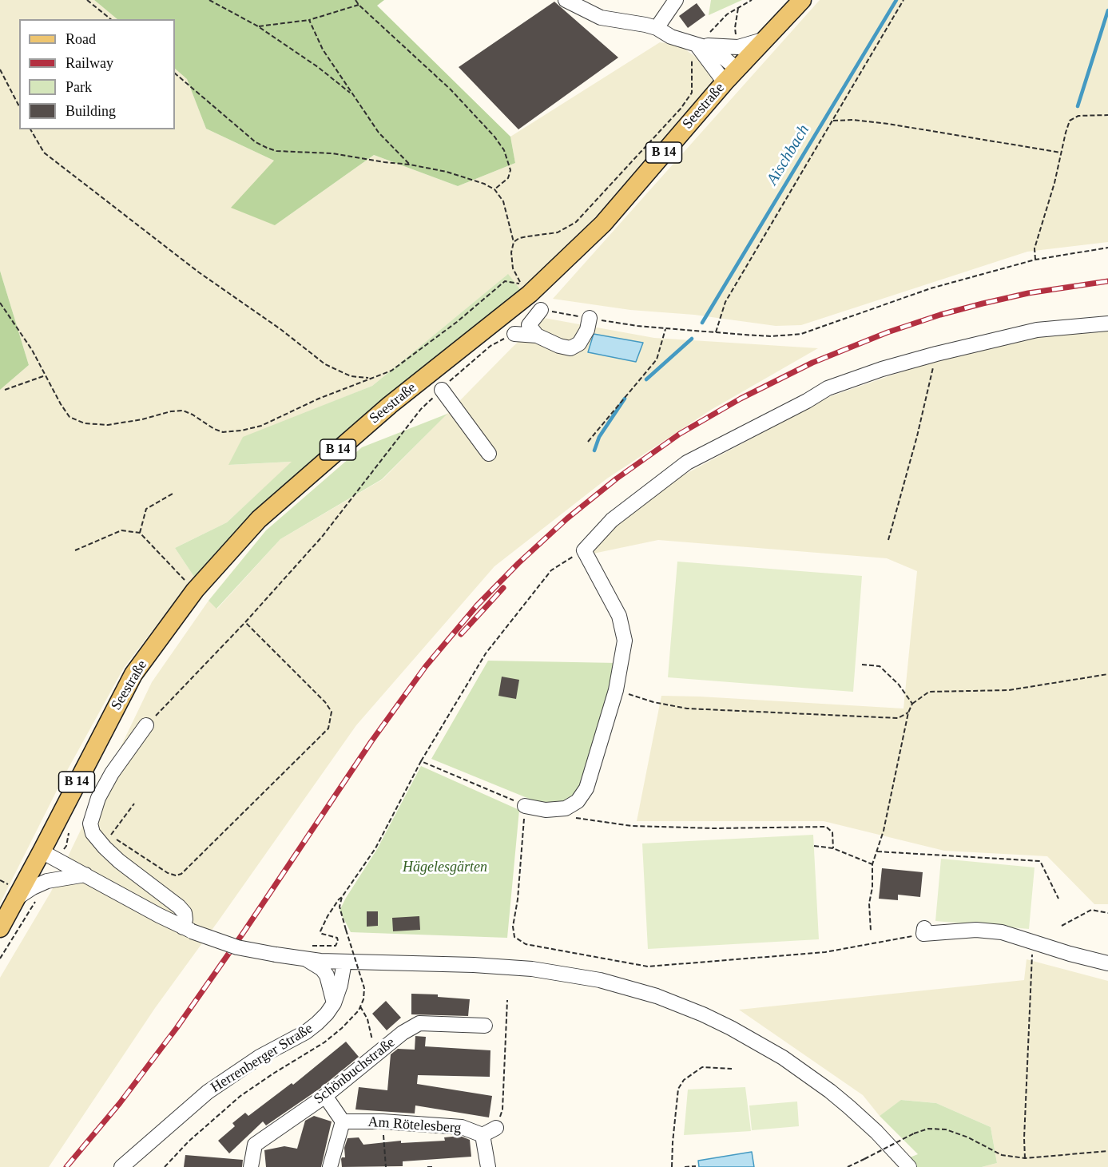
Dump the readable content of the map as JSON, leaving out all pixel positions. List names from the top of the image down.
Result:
{
  "streets": {
    "main road": ["Seestraße", "B 14"],
    "street": ["Herrenberger Straße", "Schönbuchstraße", "Am Rötelesberg"]
  },
  "crossings": [
    ["Seestraße", "B 14"]
  ],
  "water": ["Aischbach"],
  "parks": ["Hägelesgärten"],
  "legend": [
    "Road",
    "Railway",
    "Park",
    "Building"
  ]
}
